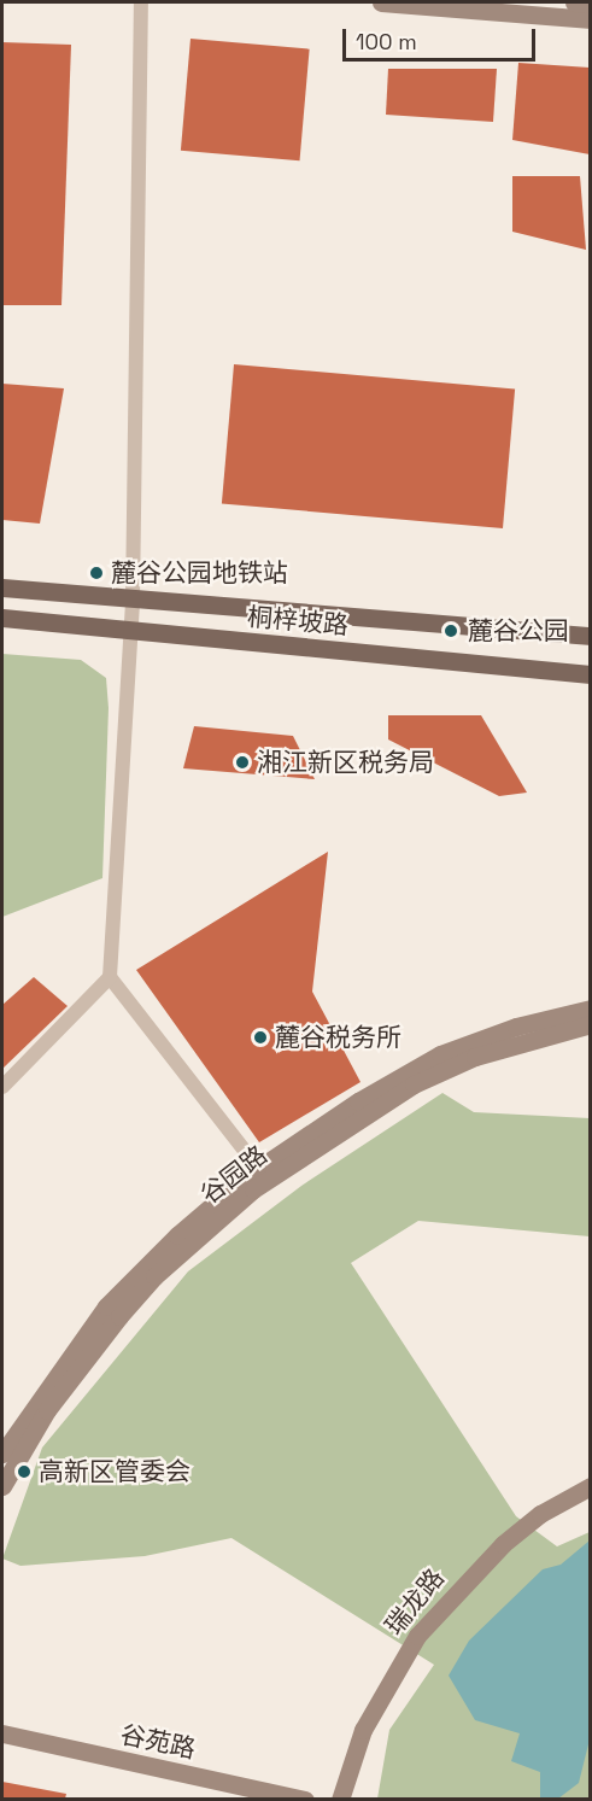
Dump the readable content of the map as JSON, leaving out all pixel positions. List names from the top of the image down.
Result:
{
  "streets": {
    "main road": ["桐梓坡路"],
    "street": ["谷园路", "瑞龙路", "谷苑路"]
  },
  "places": [
    "麓谷公园地铁站",
    "麓谷公园",
    "湘江新区税务局",
    "麓谷税务所",
    "高新区管委会"
  ],
  "scale_bar": "100 m"
}
